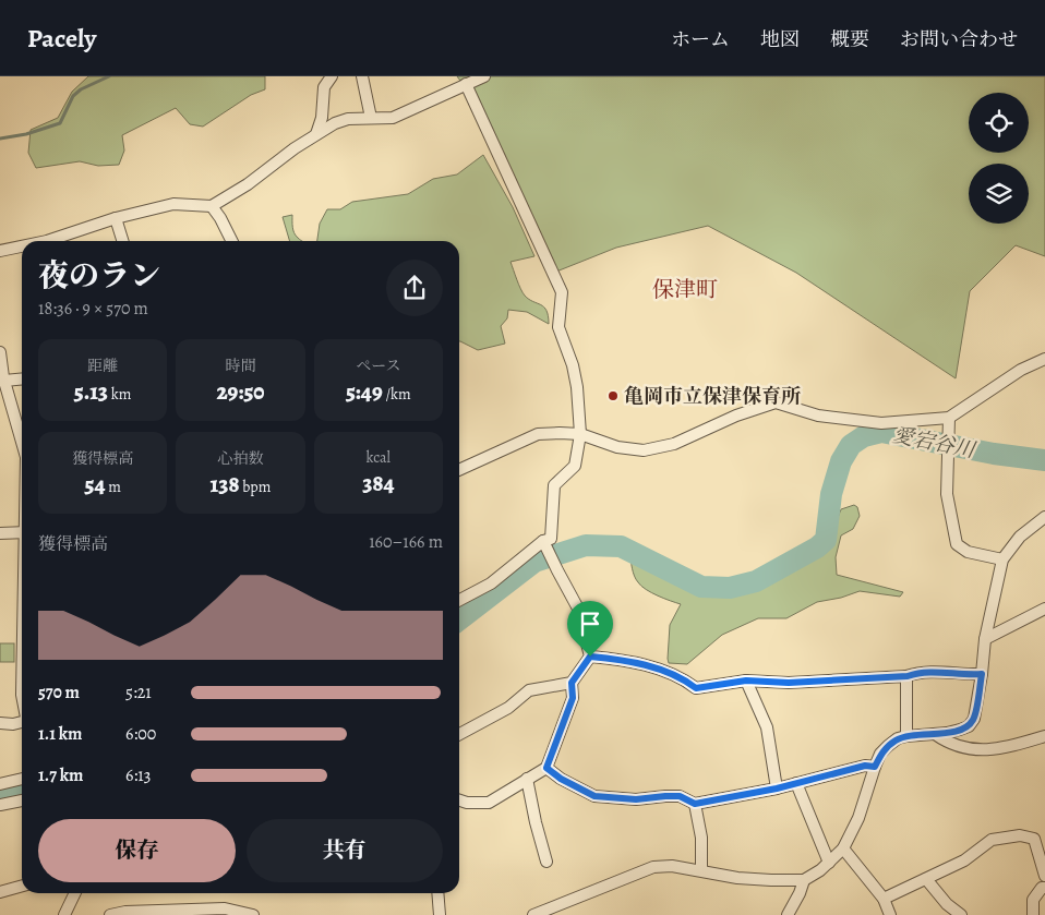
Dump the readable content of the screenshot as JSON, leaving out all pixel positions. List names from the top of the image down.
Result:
{
  "districts": ["保津町"],
  "water": ["愛宕谷川"],
  "places": ["亀岡市立保津保育所"],
  "page": {
    "header": "Pacely",
    "nav": [
      "ホーム",
      "地図",
      "概要",
      "お問い合わせ"
    ],
    "heading": ["夜のラン", "18:36 · 9 × 570 m"],
    "stats": [
      ["距離", "5.13 km"],
      ["時間", "29:50"],
      ["ペース", "5:49 /km"],
      ["獲得標高", "54 m"],
      ["心拍数", "138 bpm"],
      ["kcal", "384"]
    ],
    "chart": ["獲得標高", "160–166 m"],
    "list": [
      {
        "name": "570 m",
        "note": "5:21"
      },
      {
        "name": "1.1 km",
        "note": "6:00"
      },
      {
        "name": "1.7 km",
        "note": "6:13"
      }
    ],
    "buttons": ["保存", "共有"]
  }
}
